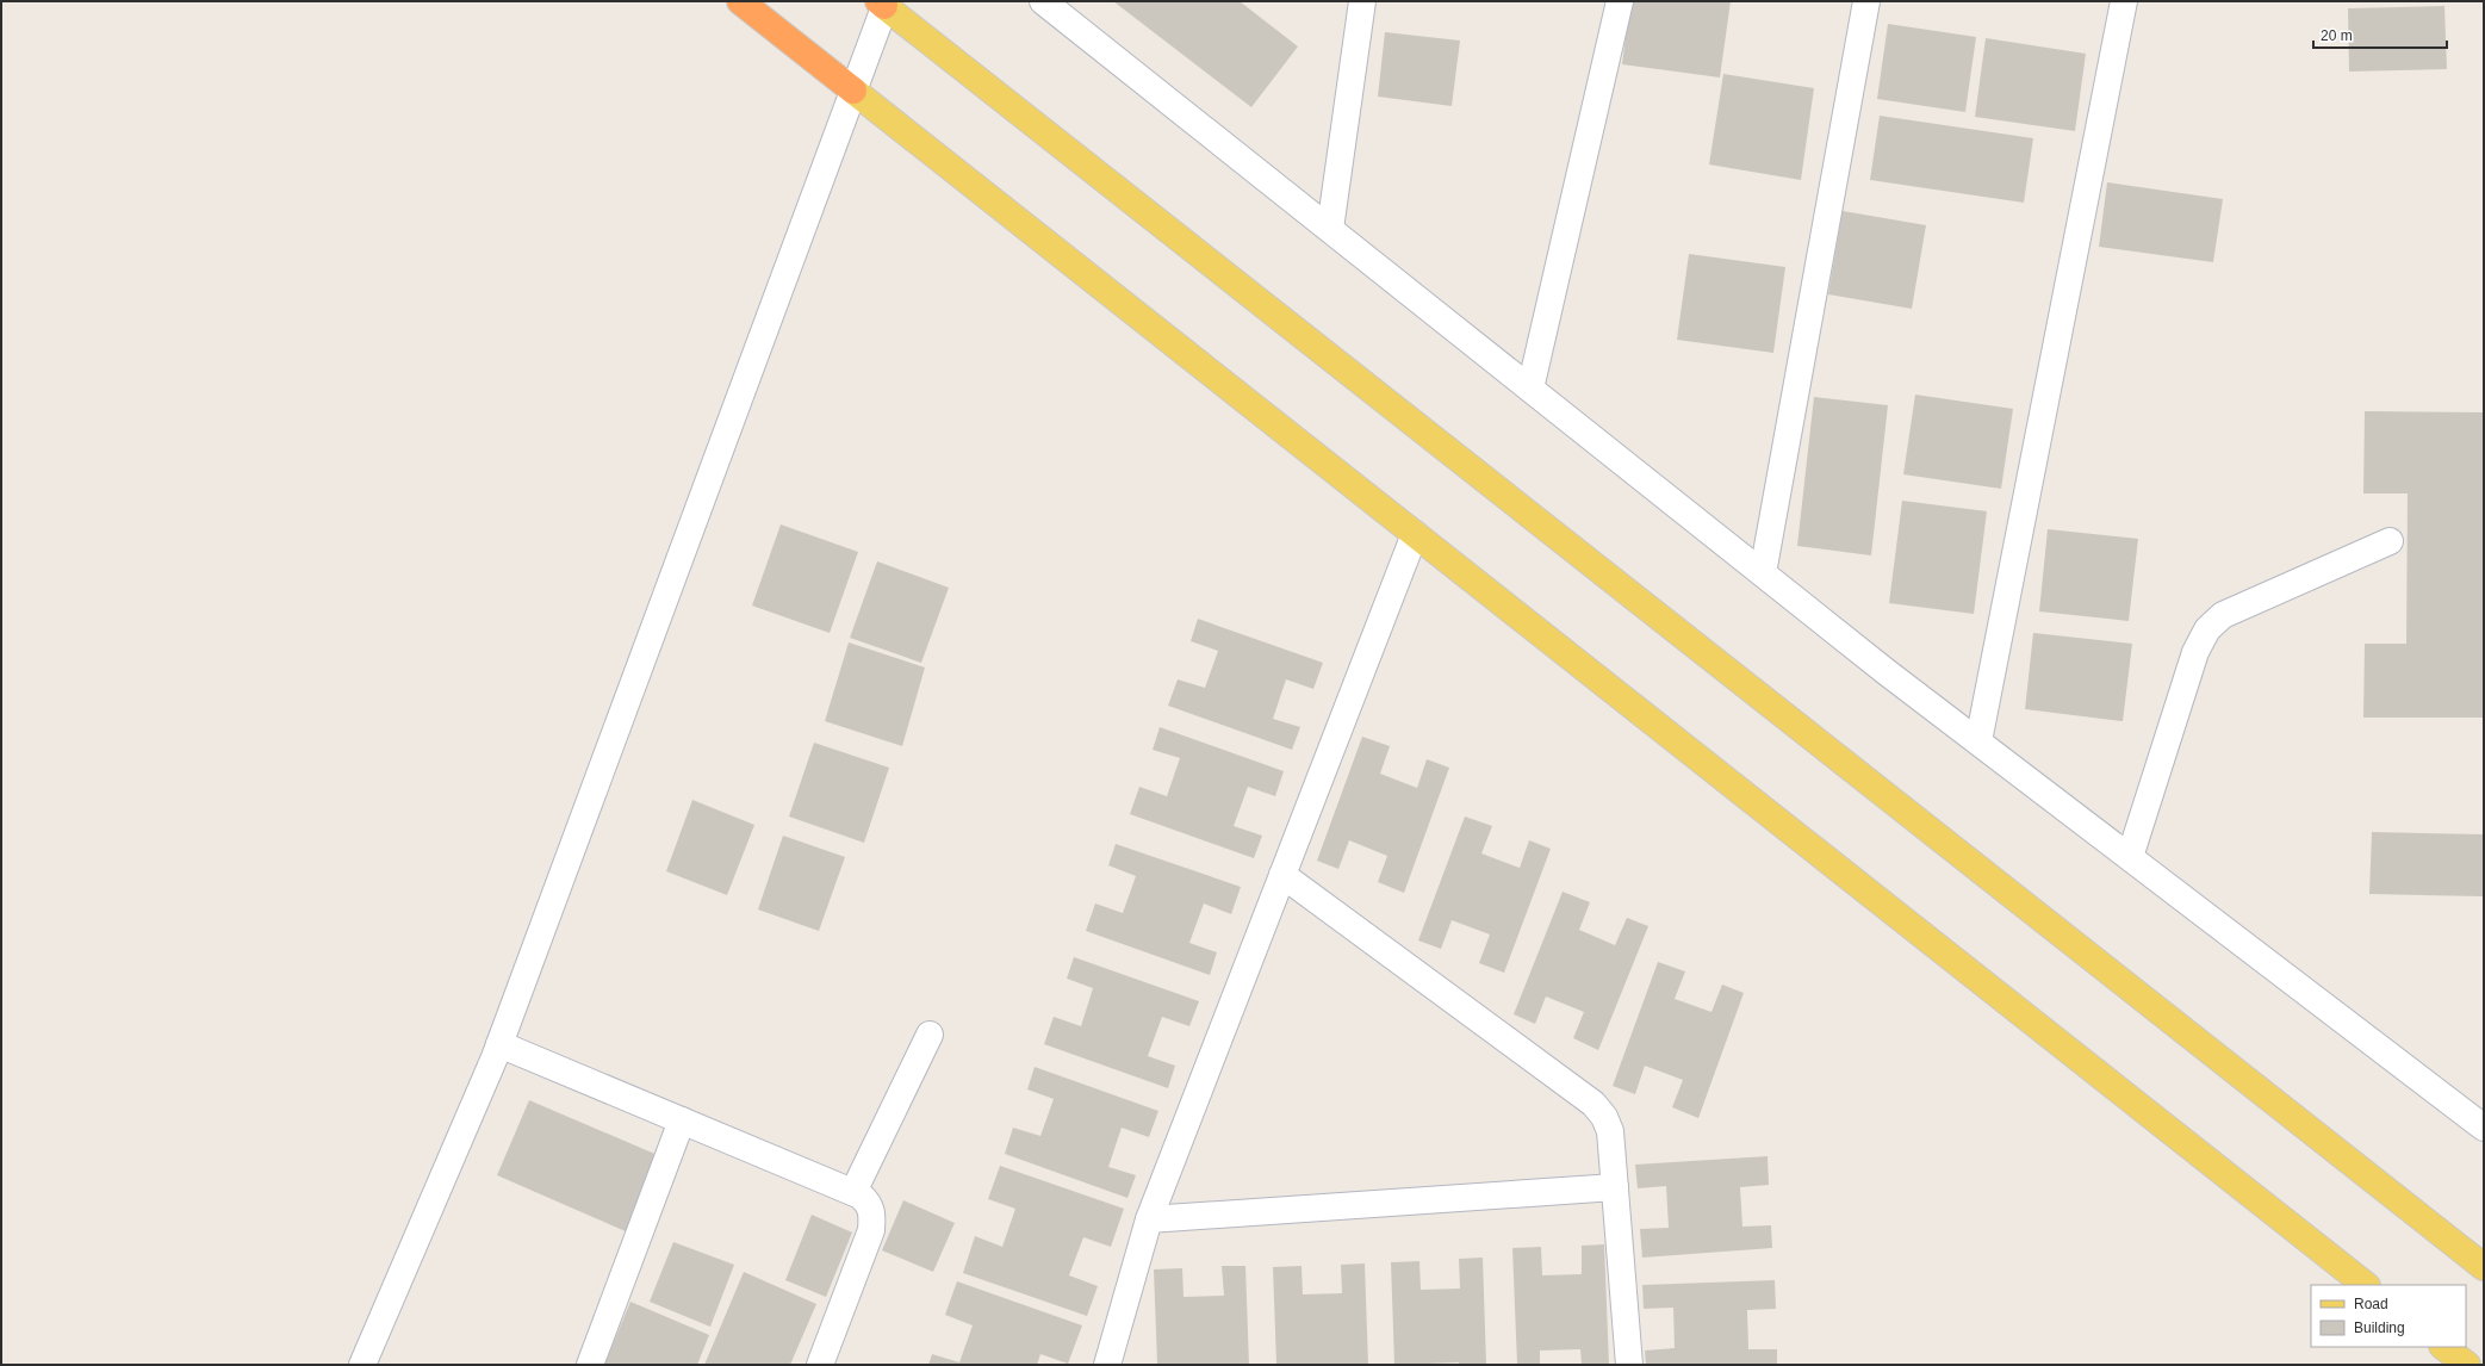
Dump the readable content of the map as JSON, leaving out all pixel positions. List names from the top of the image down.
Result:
{
  "legend": ["Road", "Building"],
  "scale_bar": "20 m"
}
